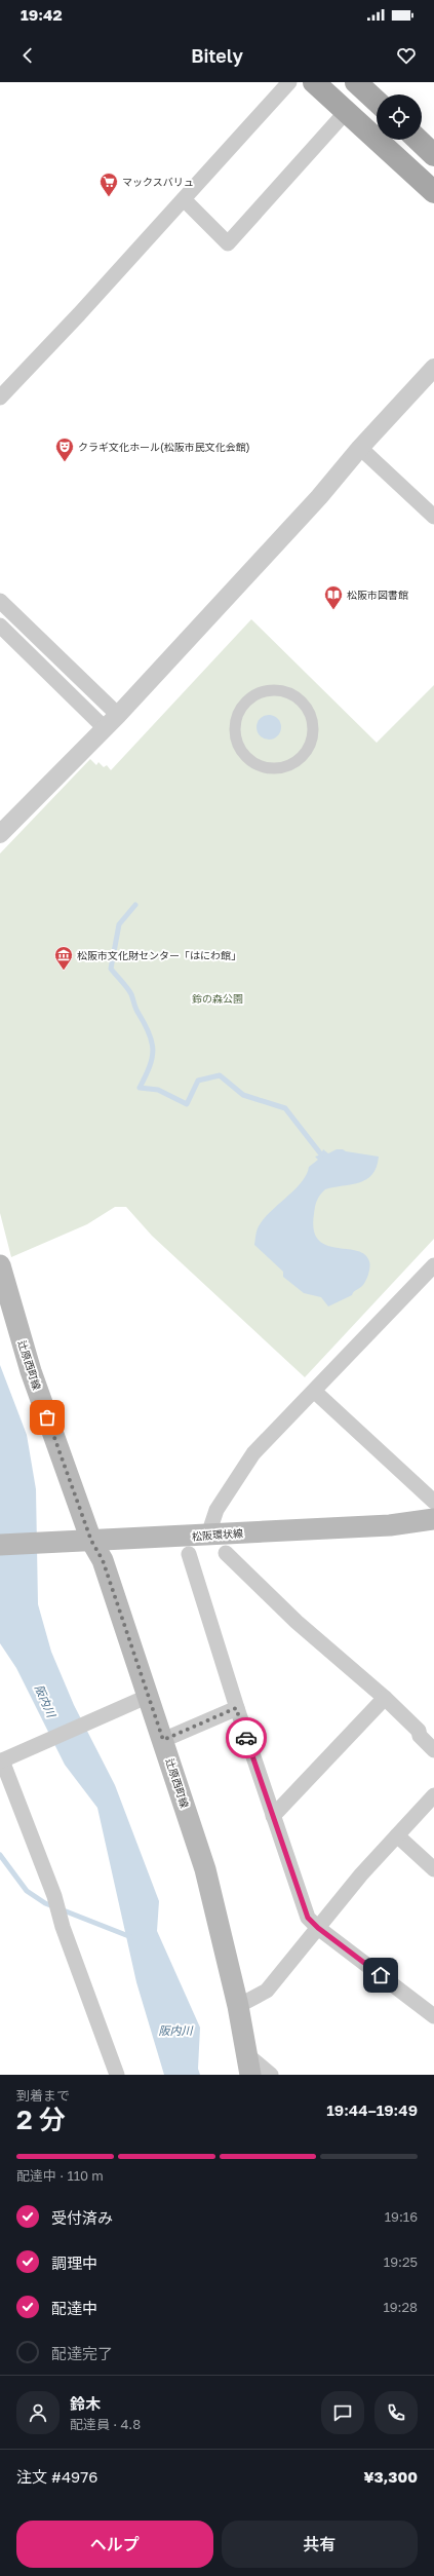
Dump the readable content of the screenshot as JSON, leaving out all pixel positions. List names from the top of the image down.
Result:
{
  "streets": {
    "main road": ["辻原西町線", "松阪環状線"]
  },
  "crossings": [
    ["辻原西町線", "松阪環状線"]
  ],
  "water": ["阪内川"],
  "parks": ["鈴の森公園"],
  "places": {
    "supermarket": ["マックスバリュ"],
    "theatre": ["クラギ文化ホール(松阪市民文化会館)"],
    "library": ["松阪市図書館"],
    "museum": ["松阪市文化財センター「はにわ館」"]
  },
  "page": {
    "status": "19:42",
    "header": "Bitely",
    "heading": ["2 分", "到着まで", "19:44–19:49"],
    "panel": [
      "鈴木",
      "配達員 · 4.8",
      "注文 #4976",
      "¥3,300"
    ],
    "bar": "配達中 · 110 m",
    "list": [
      ["受付済み", "19:16"],
      ["調理中", "19:25"],
      ["配達中", "19:28"],
      "配達完了"
    ],
    "buttons": ["ヘルプ", "共有"]
  }
}
